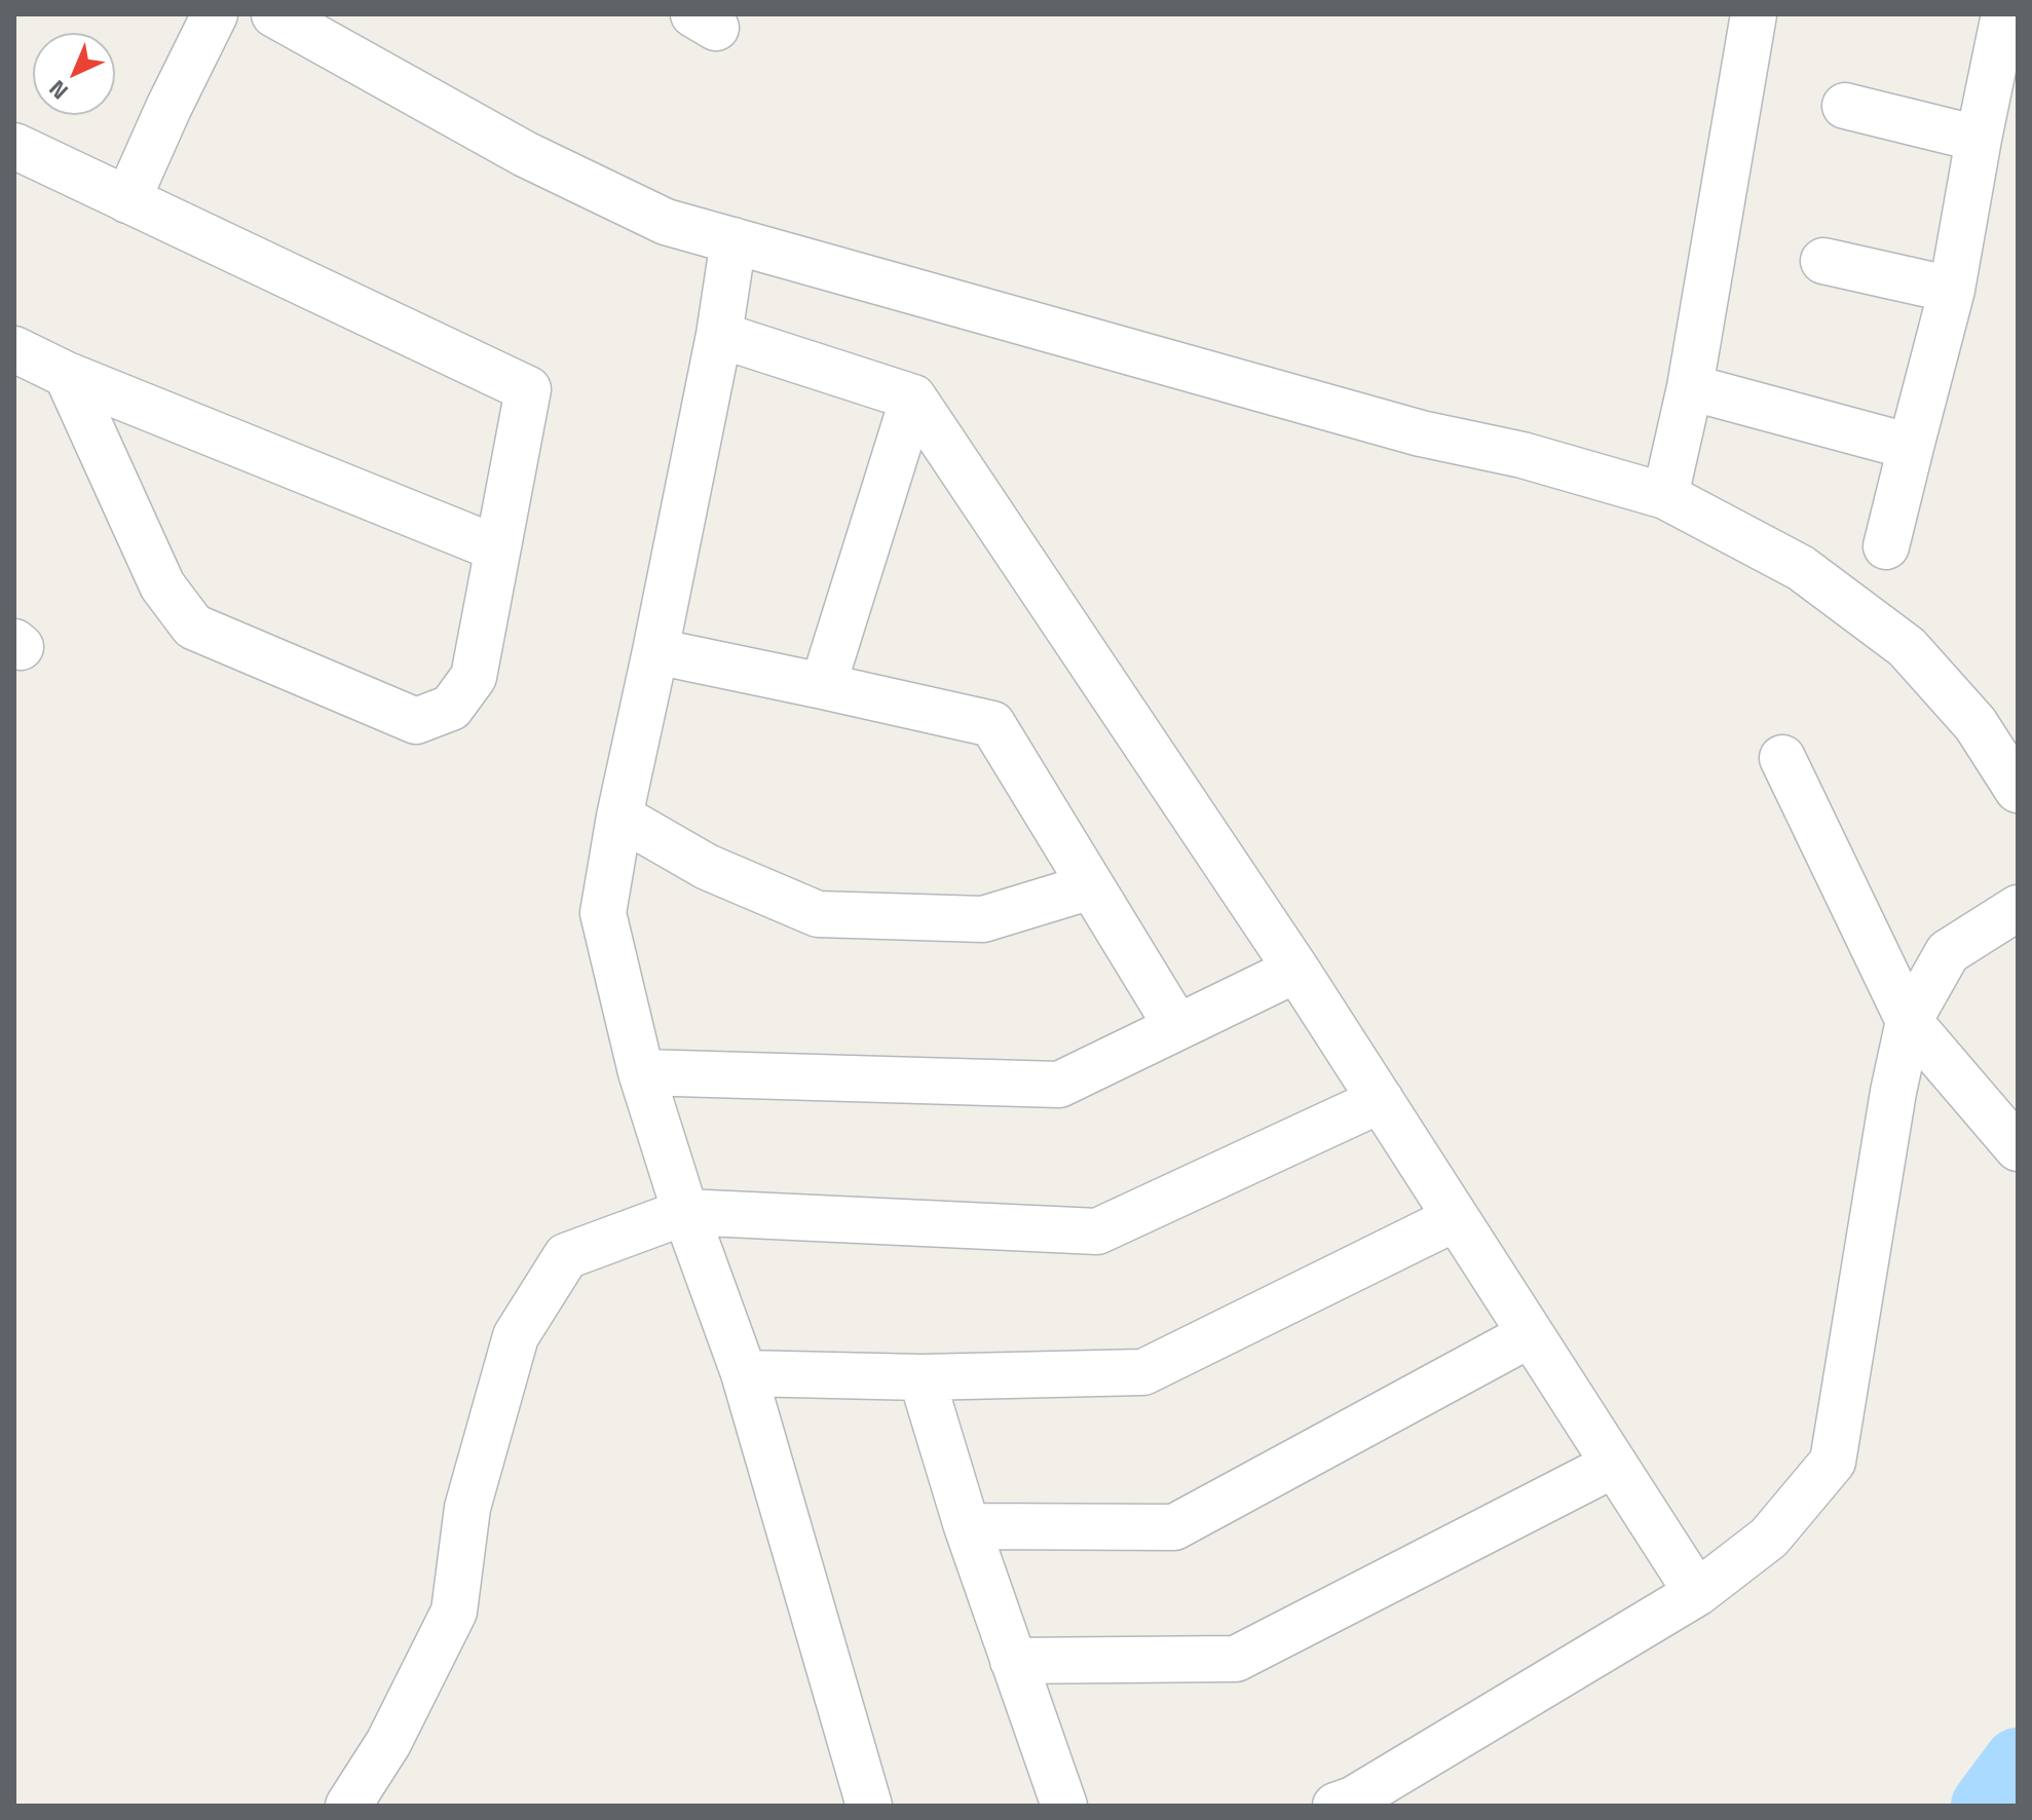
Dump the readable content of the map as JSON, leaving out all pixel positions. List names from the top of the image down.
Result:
{
  "north": "bottom left"
}
